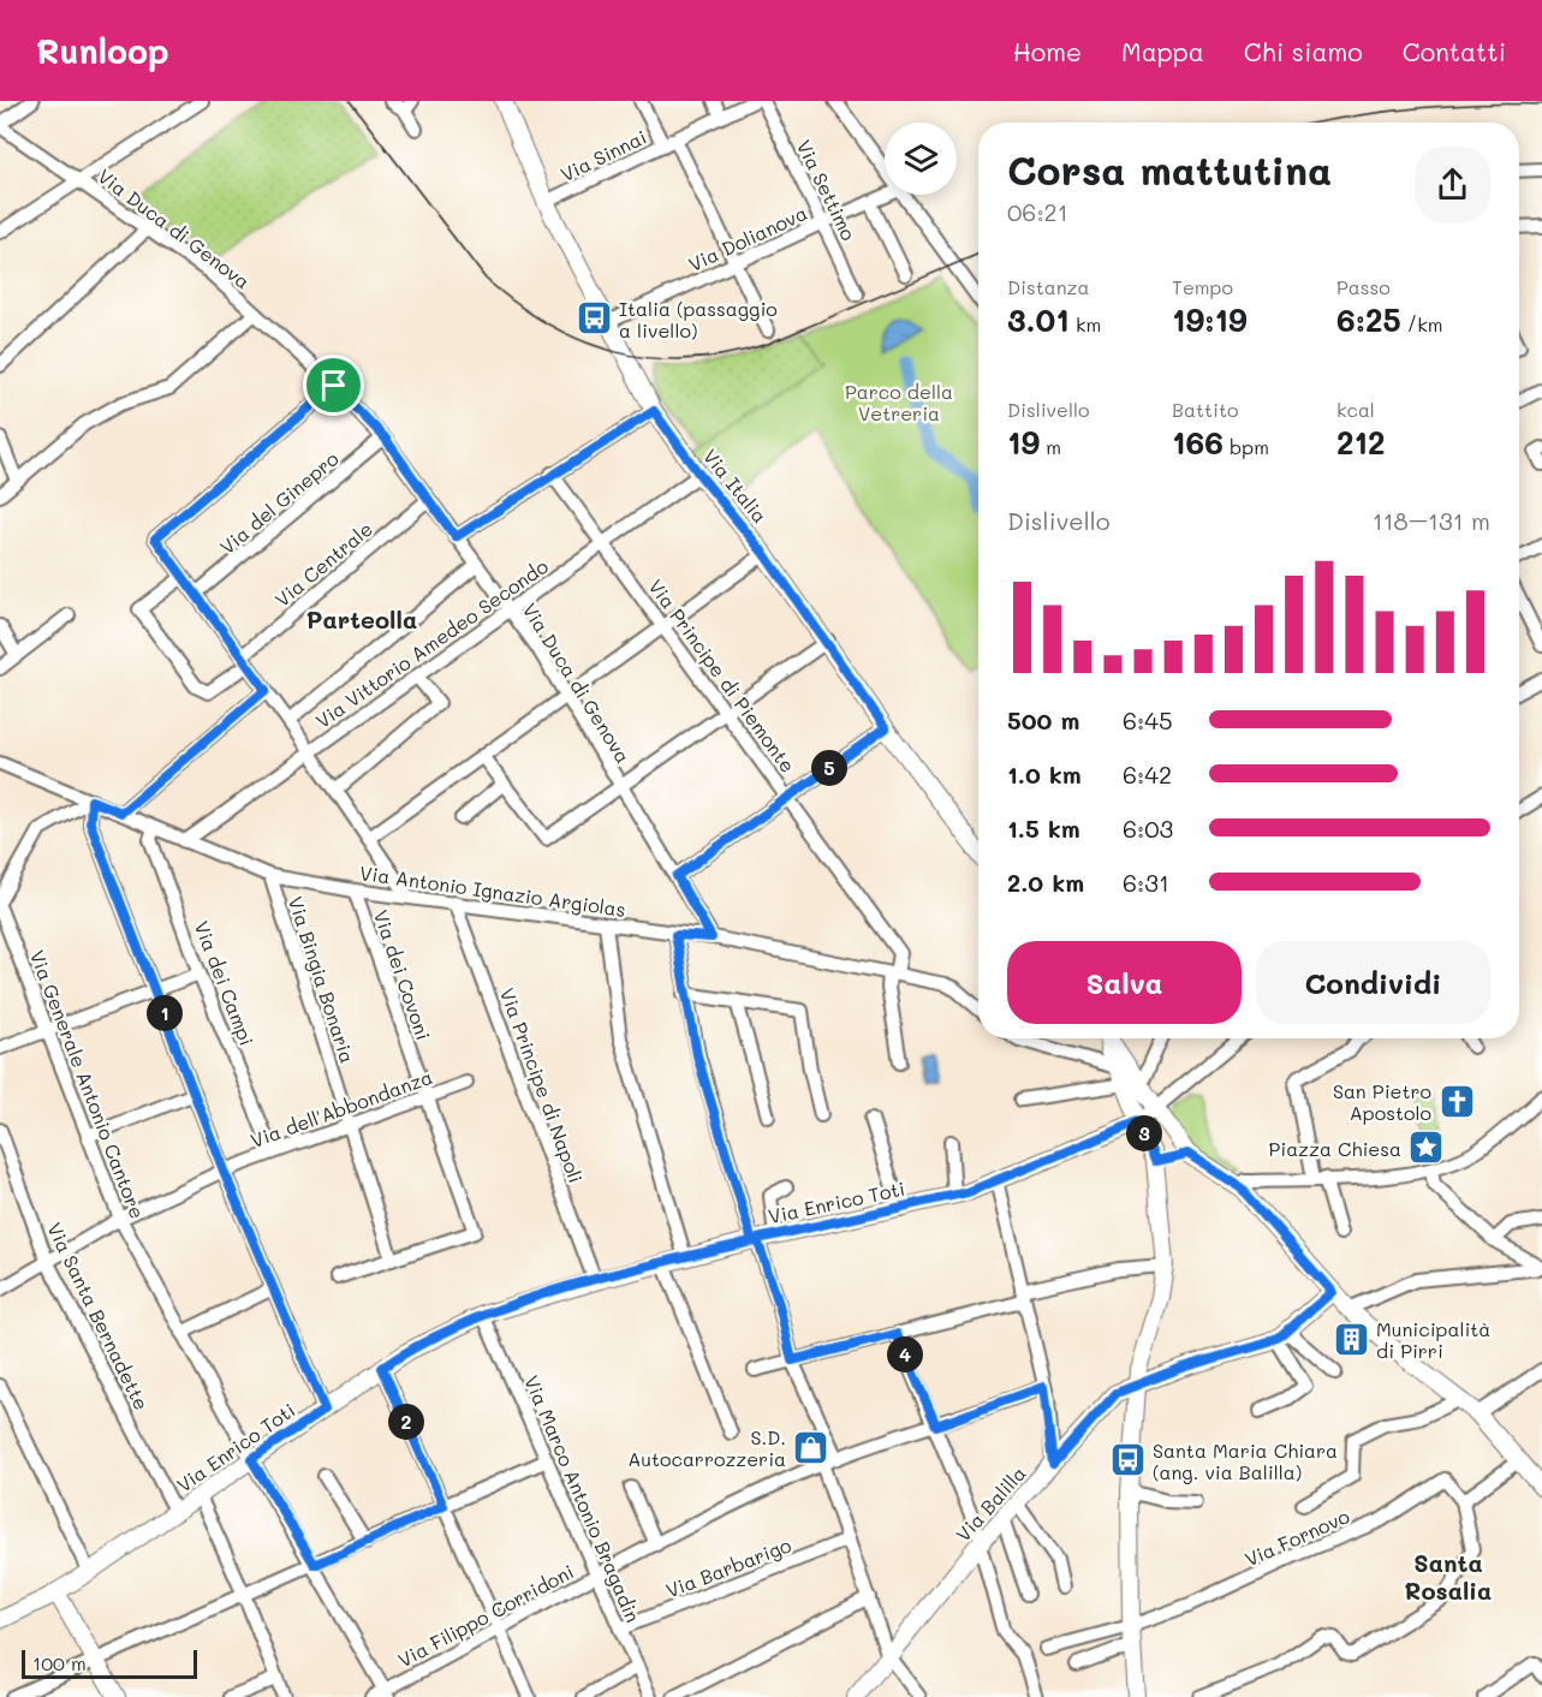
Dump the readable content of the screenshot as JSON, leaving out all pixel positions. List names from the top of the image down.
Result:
{
  "streets": {
    "street": [
      "Via Sinnai",
      "Via Settimo",
      "Via Duca di Genova",
      "Via Dolianova",
      "Via Italia",
      "Via del Ginepro",
      "Via Centrale",
      "Via Vittorio Amedeo Secondo",
      "Via Principe di Piemonte",
      "Via Antonio Ignazio Argiolas",
      "Via dei Covoni",
      "Via Bingia Bonaria",
      "Via dei Campi",
      "Via Generale Antonio Cantore",
      "Via Principe di Napoli",
      "Via dell'Abbondanza",
      "Via Enrico Toti",
      "Via Santa Bernadette",
      "Via Marco Antonio Bragadin",
      "Via Balilla",
      "Via Fornovo",
      "Via Barbarigo",
      "Via Filippo Corridoni"
    ]
  },
  "crossings": [
    ["Via Sinnai", "Via Italia"],
    ["Via Settimo", "Via Dolianova"],
    ["Via Duca di Genova", "Via del Ginepro"],
    ["Via Duca di Genova", "Via Centrale"],
    ["Via Duca di Genova", "Via Vittorio Amedeo Secondo"],
    ["Via Duca di Genova", "Via Antonio Ignazio Argiolas"],
    ["Via Dolianova", "Via Italia"],
    ["Via Italia", "Via Vittorio Amedeo Secondo"],
    ["Via Vittorio Amedeo Secondo", "Via Principe di Piemonte"],
    ["Via Vittorio Amedeo Secondo", "Via Antonio Ignazio Argiolas"],
    ["Via Principe di Piemonte", "Via Antonio Ignazio Argiolas"],
    ["Via Antonio Ignazio Argiolas", "Via dei Covoni"],
    ["Via Antonio Ignazio Argiolas", "Via Bingia Bonaria"],
    ["Via Antonio Ignazio Argiolas", "Via dei Campi"],
    ["Via Antonio Ignazio Argiolas", "Via Principe di Napoli"],
    ["Via dei Covoni", "Via Bingia Bonaria"],
    ["Via dei Covoni", "Via dell'Abbondanza"],
    ["Via Bingia Bonaria", "Via dell'Abbondanza"],
    ["Via dei Campi", "Via dell'Abbondanza"],
    ["Via Generale Antonio Cantore", "Via dell'Abbondanza"],
    ["Via Generale Antonio Cantore", "Via Enrico Toti"],
    ["Via Generale Antonio Cantore", "Via Filippo Corridoni"],
    ["Via Principe di Napoli", "Via Enrico Toti"],
    ["Via dell'Abbondanza", "Via Santa Bernadette"],
    ["Via Enrico Toti", "Via Santa Bernadette"],
    ["Via Enrico Toti", "Via Marco Antonio Bragadin"],
    ["Via Marco Antonio Bragadin", "Via Barbarigo"],
    ["Via Marco Antonio Bragadin", "Via Filippo Corridoni"]
  ],
  "districts": ["Parteolla", "Santa Rosalia"],
  "parks": ["Parco della Vetreria"],
  "places": {
    "bus stop": ["Italia (passaggio a livello)", "Santa Maria Chiara (ang. via Balilla)"],
    "church": ["San Pietro Apostolo"],
    "place": ["Piazza Chiesa"],
    "building": ["Municipalità di Pirri"],
    "shop": ["S.D. Autocarrozzeria"]
  },
  "scale_bar": "100 m",
  "page": {
    "header": "Runloop",
    "nav": [
      "Home",
      "Mappa",
      "Chi siamo",
      "Contatti"
    ],
    "heading": ["Corsa mattutina", "06:21"],
    "stats": [
      ["Distanza", "3.01 km"],
      ["Tempo", "19:19"],
      ["Passo", "6:25 /km"],
      ["Dislivello", "19 m"],
      ["Battito", "166 bpm"],
      ["kcal", "212"]
    ],
    "chart": ["Dislivello", "118–131 m"],
    "list": [
      {
        "name": "500 m",
        "note": "6:45"
      },
      {
        "name": "1.0 km",
        "note": "6:42"
      },
      {
        "name": "1.5 km",
        "note": "6:03"
      },
      {
        "name": "2.0 km",
        "note": "6:31"
      }
    ],
    "pins": [
      "5",
      "1",
      "3",
      "4",
      "2"
    ],
    "buttons": ["Salva", "Condividi"],
    "scale": "100 m"
  }
}
